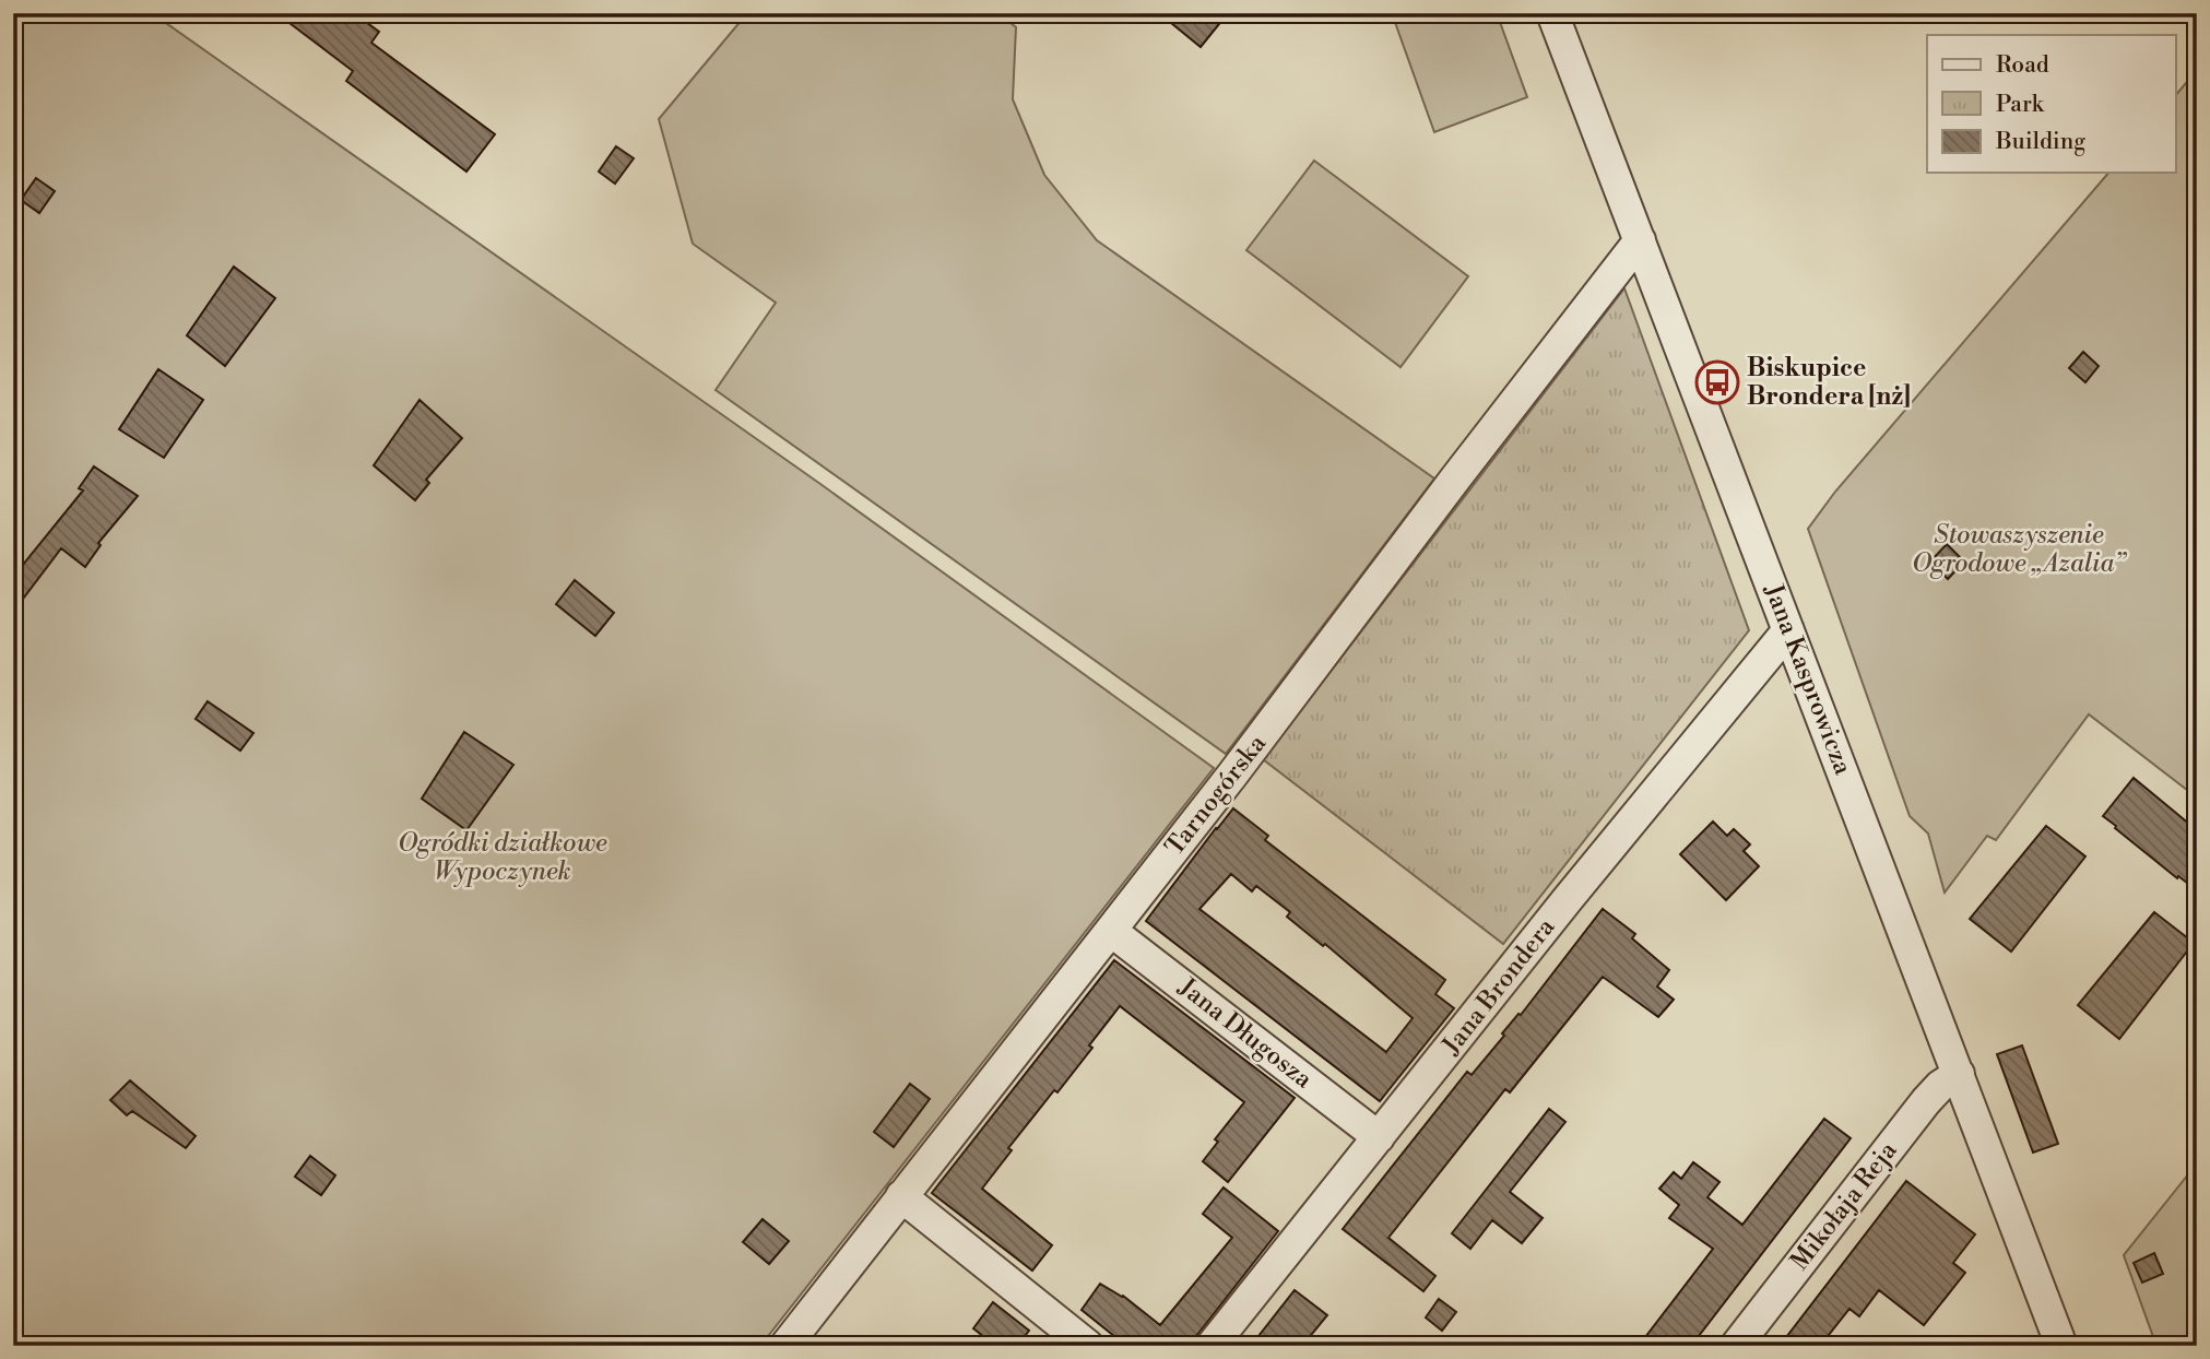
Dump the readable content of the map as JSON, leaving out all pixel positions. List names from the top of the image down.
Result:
{
  "streets": {
    "street": [
      "Jana Kasprowicza",
      "Tarnogórska",
      "Jana Brondera",
      "Jana Długosza",
      "Mikołaja Reja"
    ]
  },
  "crossings": [
    ["Jana Kasprowicza", "Tarnogórska"],
    ["Jana Kasprowicza", "Jana Brondera"],
    ["Jana Kasprowicza", "Mikołaja Reja"],
    ["Tarnogórska", "Jana Długosza"],
    ["Jana Brondera", "Jana Długosza"]
  ],
  "parks": ["Stowaszyszenie Ogrodowe „Azalia”", "Ogródki działkowe Wypoczynek"],
  "places": {
    "bus stop": ["Biskupice Brondera [nż]"]
  },
  "legend": ["Road", "Park", "Building"]
}
